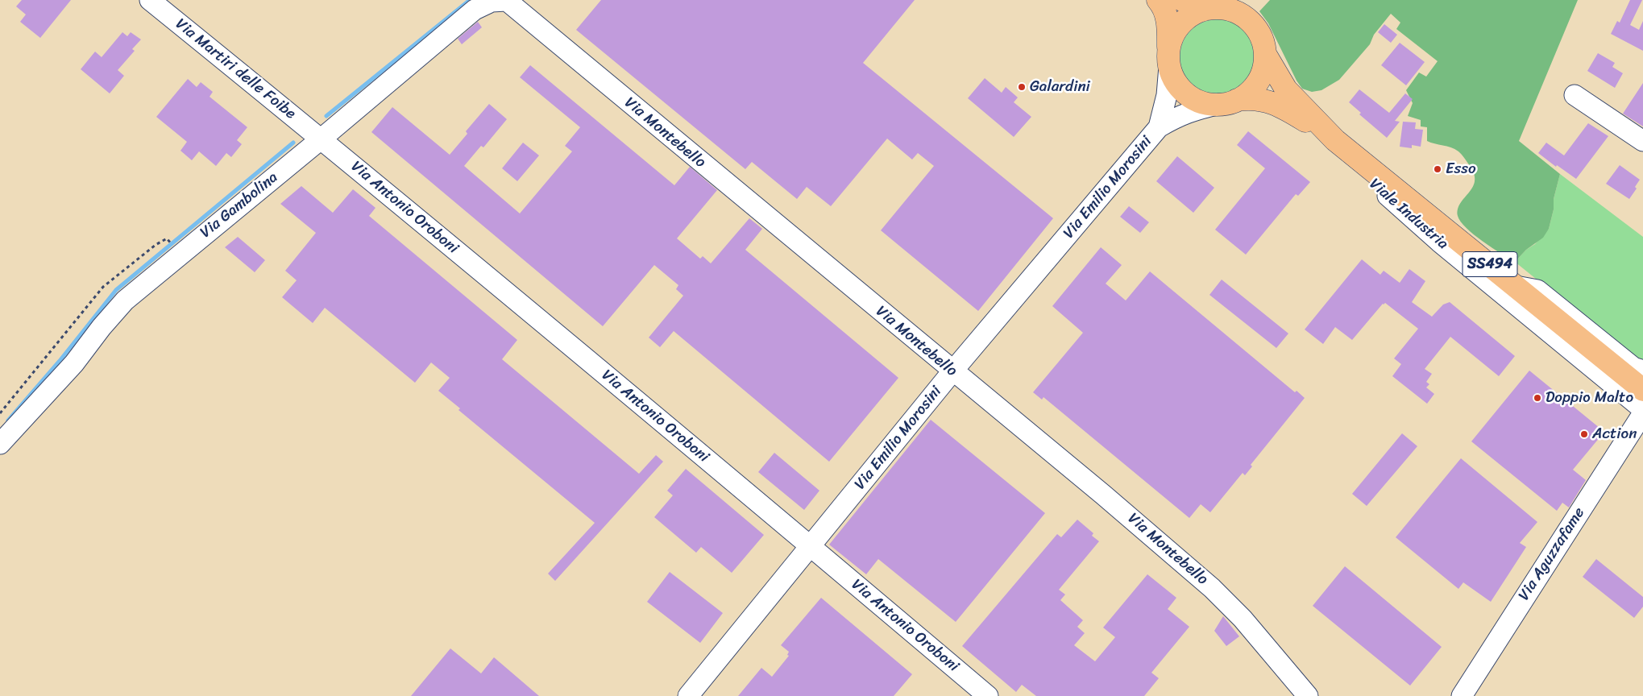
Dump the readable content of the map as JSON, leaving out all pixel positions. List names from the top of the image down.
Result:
{
  "streets": {
    "main road": ["Viale Industria", "SS494"],
    "street": [
      "Via Martiri delle Foibe",
      "Via Montebello",
      "Via Emilio Morosini",
      "Via Gambolina",
      "Via Antonio Oroboni",
      "Via Aguzzafame"
    ]
  },
  "crossings": [
    ["Via Martiri delle Foibe", "Via Gambolina"],
    ["Via Martiri delle Foibe", "Via Antonio Oroboni"],
    ["Via Montebello", "Via Emilio Morosini"],
    ["Via Montebello", "Via Gambolina"],
    ["Via Emilio Morosini", "Via Antonio Oroboni"],
    ["Via Emilio Morosini", "Viale Industria"],
    ["Via Gambolina", "Via Antonio Oroboni"]
  ],
  "places": [
    "Galardini",
    "Esso",
    "Doppio Malto",
    "Action"
  ]
}
